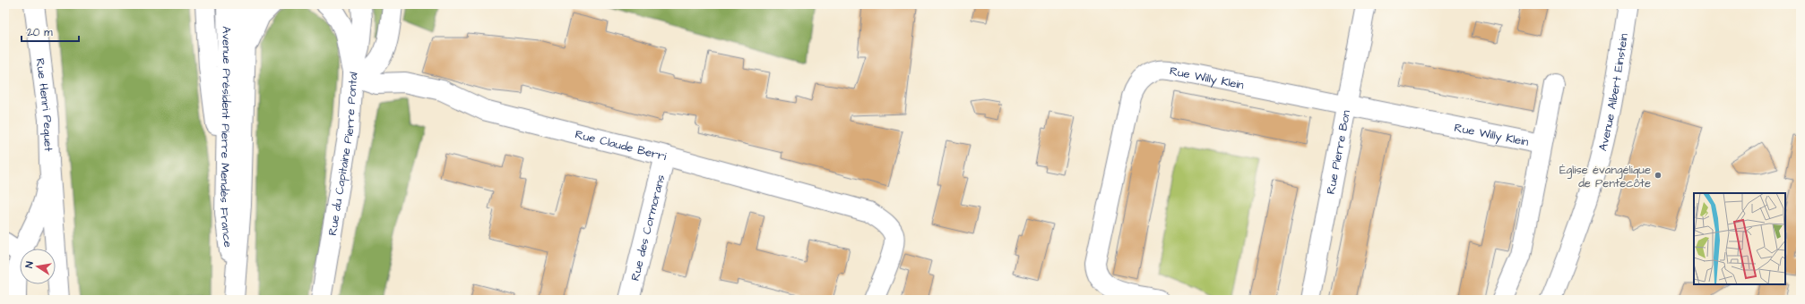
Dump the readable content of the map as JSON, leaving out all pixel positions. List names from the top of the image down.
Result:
{
  "streets": {
    "street": [
      "Rue Willy Klein",
      "Avenue Albert Einstein",
      "Rue Henri Pequet",
      "Avenue Président Pierre Mendès France",
      "Rue Claude Berri",
      "Rue Pierre Bon",
      "Rue du Capitaine Pierre Pontal",
      "Rue des Cormorans"
    ]
  },
  "crossings": [
    ["Rue Willy Klein", "Rue Pierre Bon"],
    ["Rue Claude Berri", "Rue du Capitaine Pierre Pontal"],
    ["Rue Claude Berri", "Rue des Cormorans"]
  ],
  "places": ["Église évangélique de Pentecôte"],
  "scale_bar": "20 m",
  "north": "left"
}
